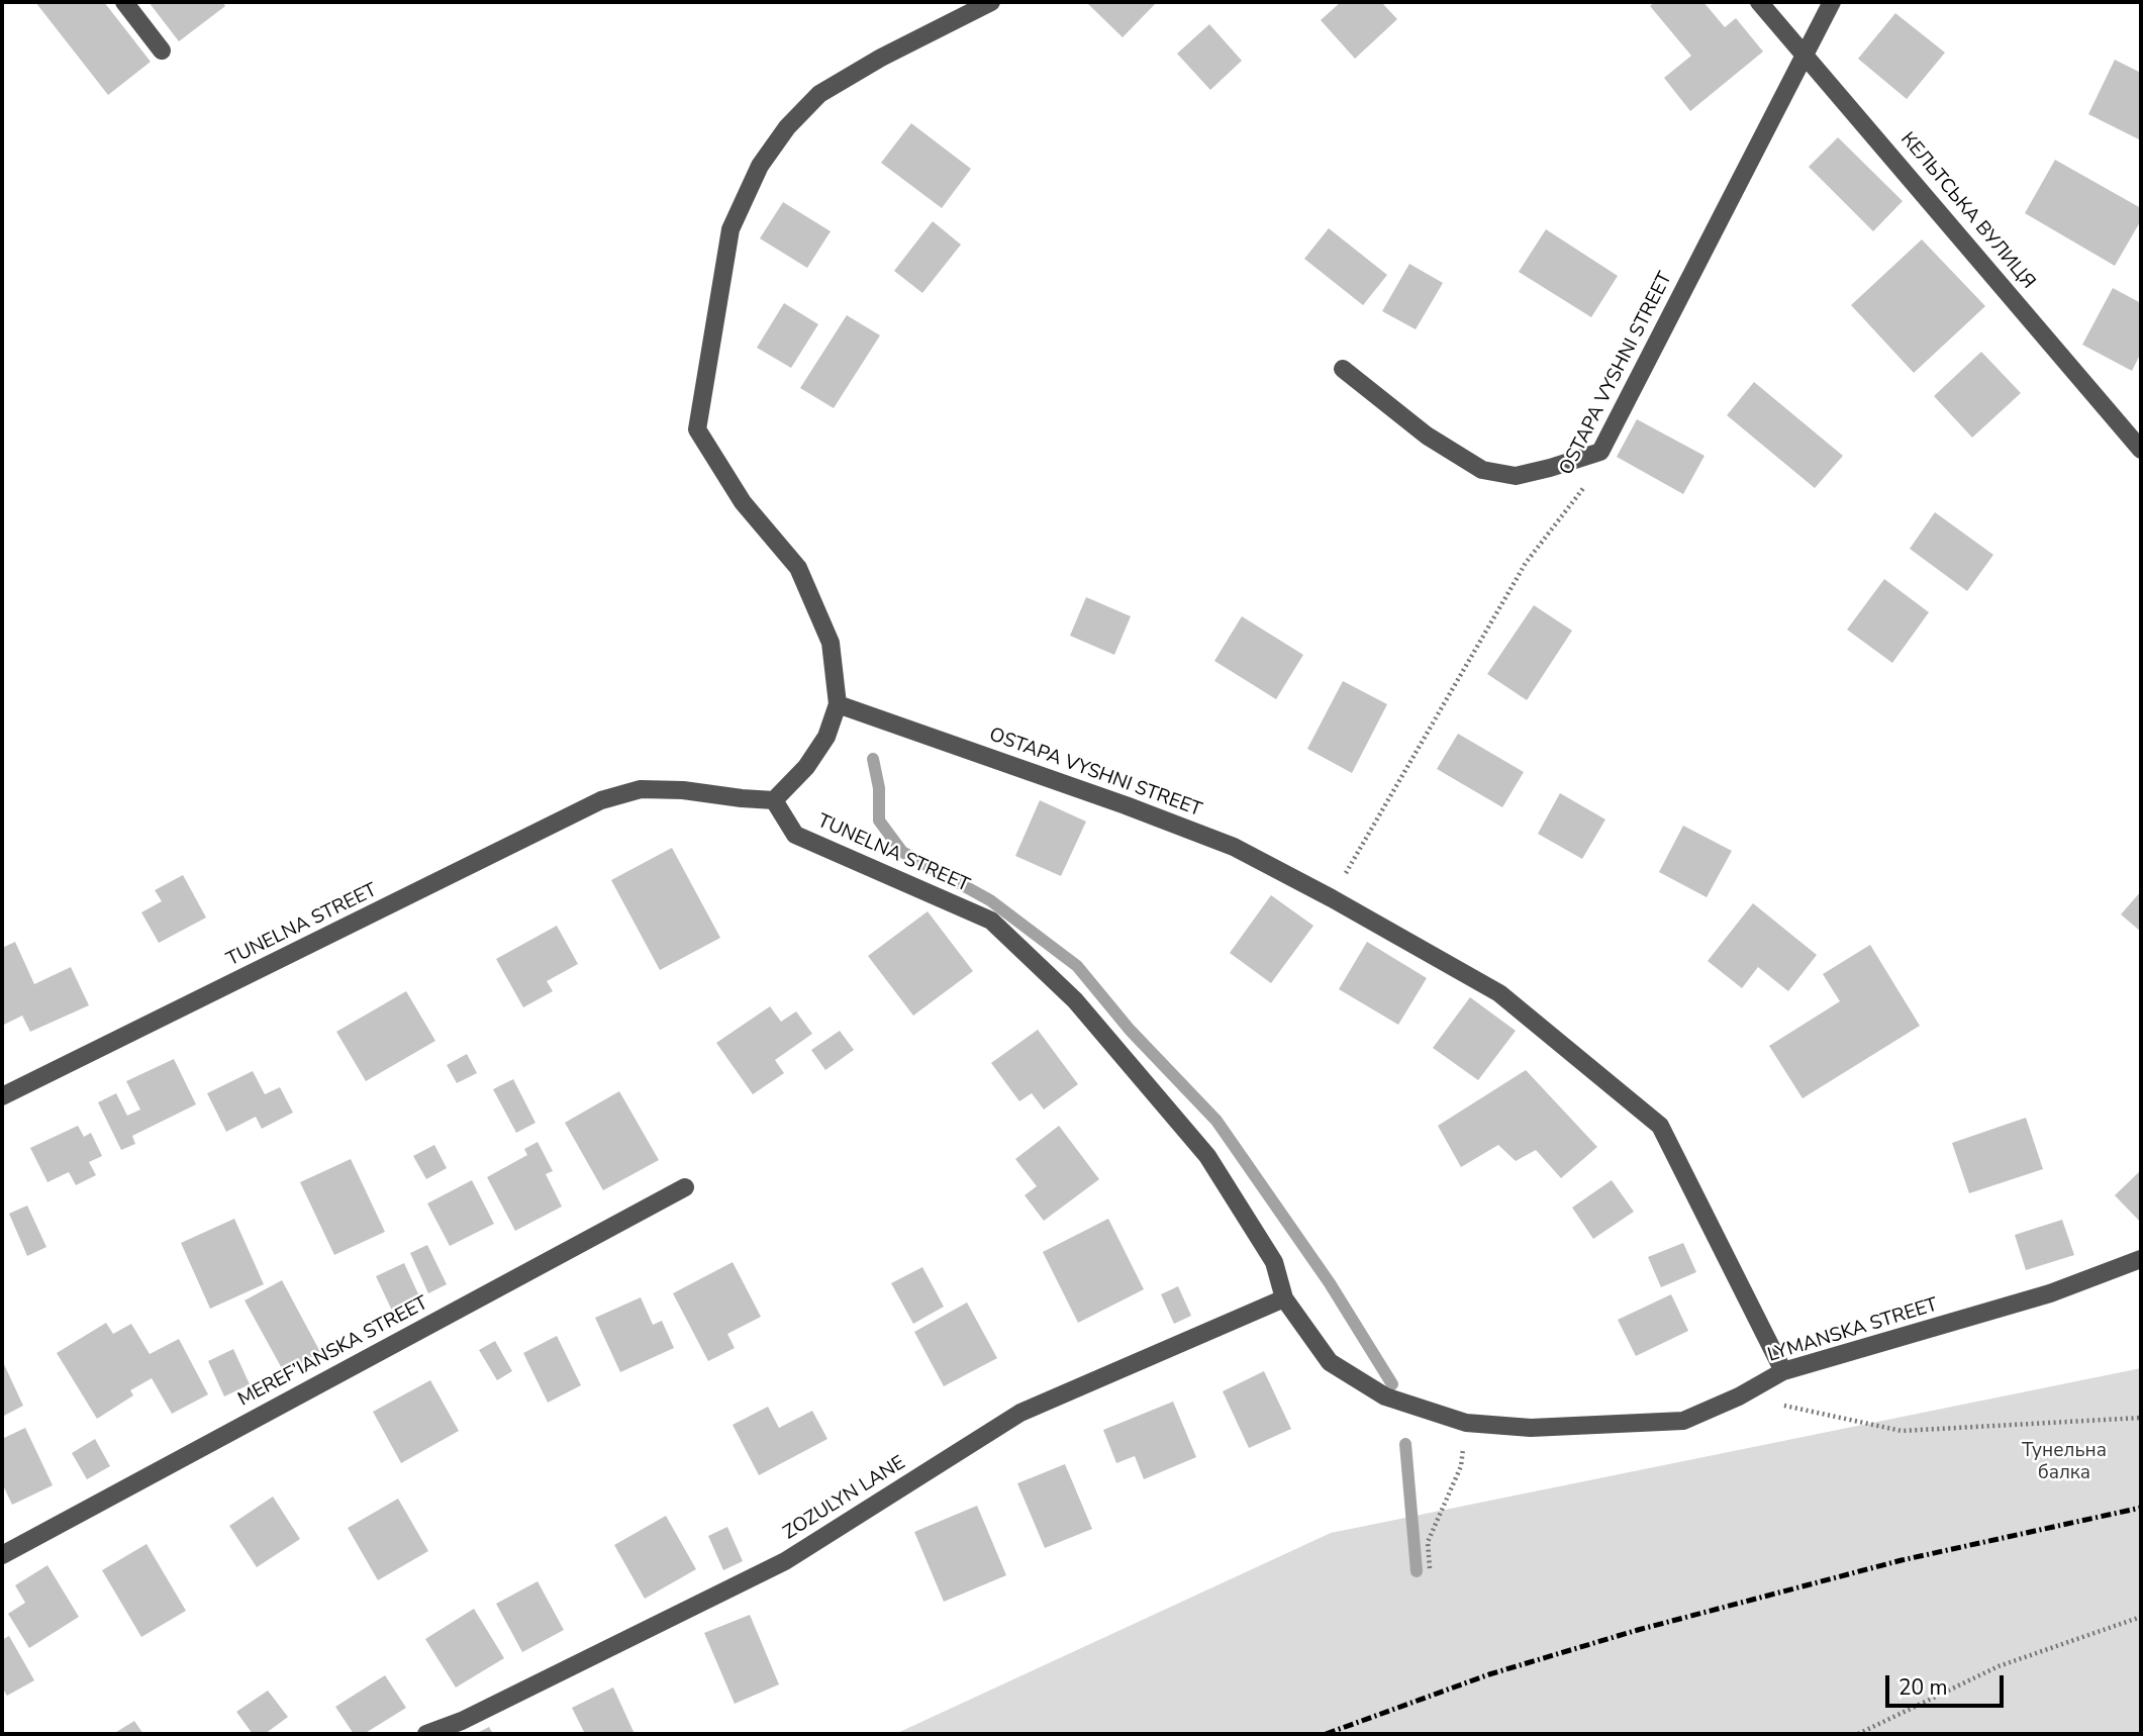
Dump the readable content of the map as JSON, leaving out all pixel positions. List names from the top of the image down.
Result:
{
  "streets": {
    "street": [
      "КЕЛЬТСЬКА ВУЛИЦЯ",
      "OSTAPA VYSHNI STREET",
      "TUNELNA STREET",
      "LYMANSKA STREET",
      "MEREF’IANSKA STREET",
      "ZOZULYN LANE"
    ]
  },
  "crossings": [
    ["КЕЛЬТСЬКА ВУЛИЦЯ", "OSTAPA VYSHNI STREET"],
    ["OSTAPA VYSHNI STREET", "LYMANSKA STREET"],
    ["TUNELNA STREET", "LYMANSKA STREET"],
    ["TUNELNA STREET", "ZOZULYN LANE"],
    ["LYMANSKA STREET", "ZOZULYN LANE"]
  ],
  "parks": ["Тунельна балка"],
  "scale_bar": "20 m"
}
